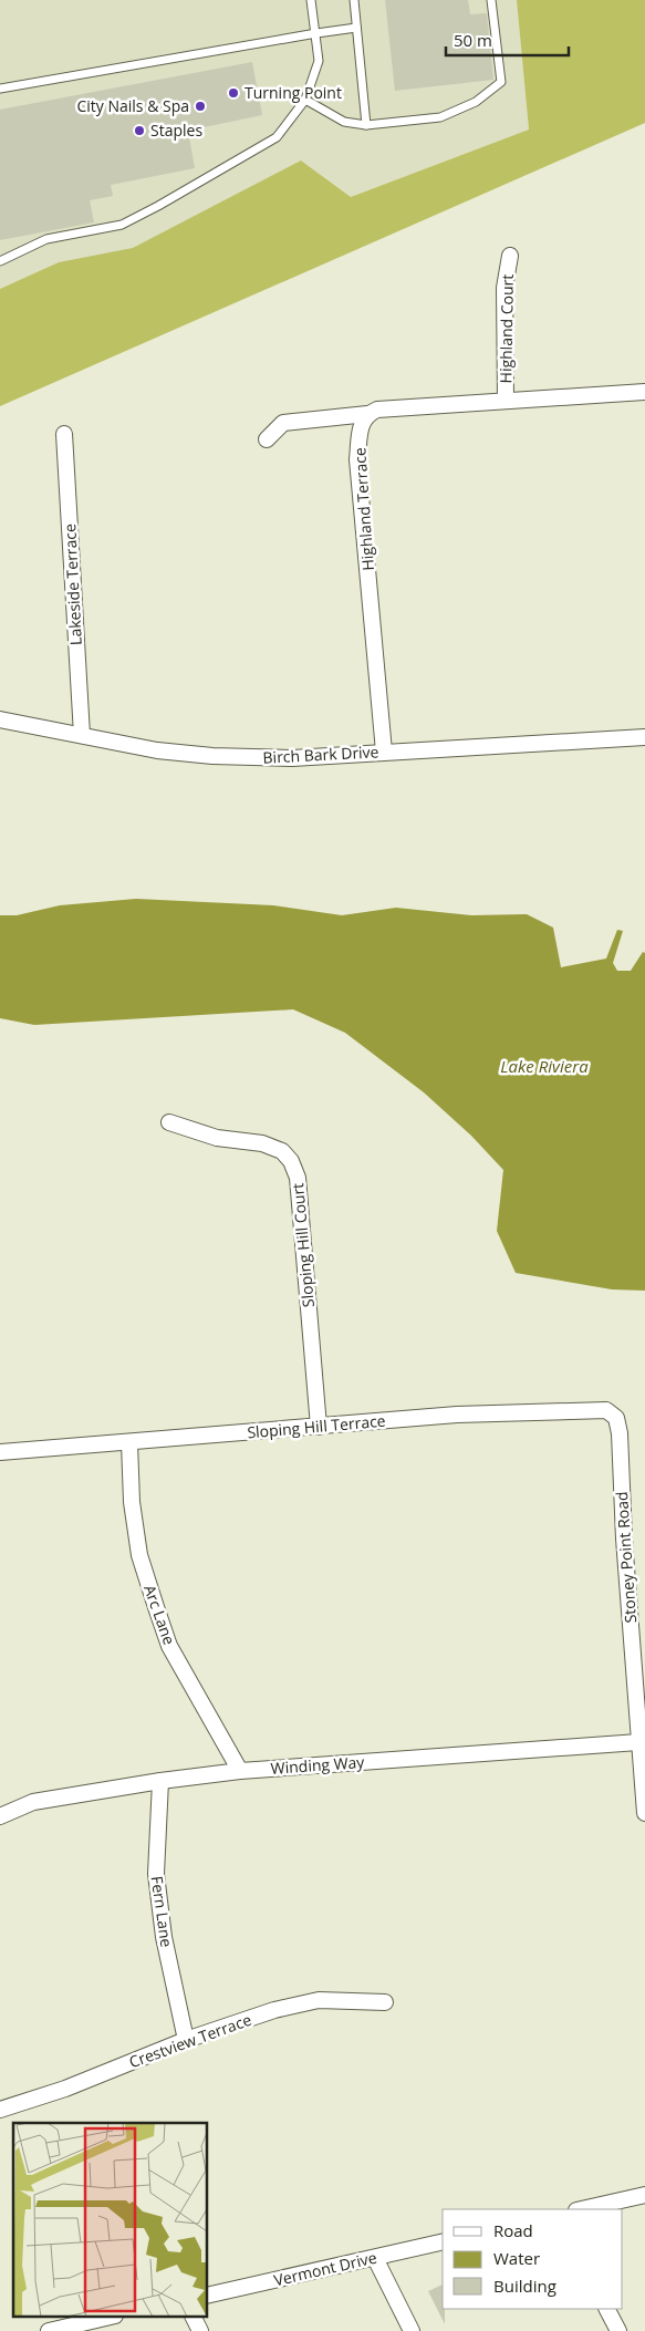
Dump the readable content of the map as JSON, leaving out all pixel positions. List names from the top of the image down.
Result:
{
  "streets": {
    "street": [
      "Highland Court",
      "Highland Terrace",
      "Lakeside Terrace",
      "Birch Bark Drive",
      "Sloping Hill Court",
      "Sloping Hill Terrace",
      "Stoney Point Road",
      "Arc Lane",
      "Winding Way",
      "Fern Lane",
      "Crestview Terrace",
      "Vermont Drive"
    ]
  },
  "crossings": [
    ["Highland Terrace", "Birch Bark Drive"],
    ["Lakeside Terrace", "Birch Bark Drive"],
    ["Sloping Hill Court", "Sloping Hill Terrace"],
    ["Sloping Hill Terrace", "Stoney Point Road"],
    ["Sloping Hill Terrace", "Arc Lane"],
    ["Stoney Point Road", "Winding Way"],
    ["Arc Lane", "Winding Way"],
    ["Winding Way", "Fern Lane"],
    ["Fern Lane", "Crestview Terrace"]
  ],
  "water": ["Lake Riviera"],
  "places": ["Turning Point", "City Nails & Spa", "Staples"],
  "legend": ["Road", "Water", "Building"],
  "scale_bar": "50 m"
}
